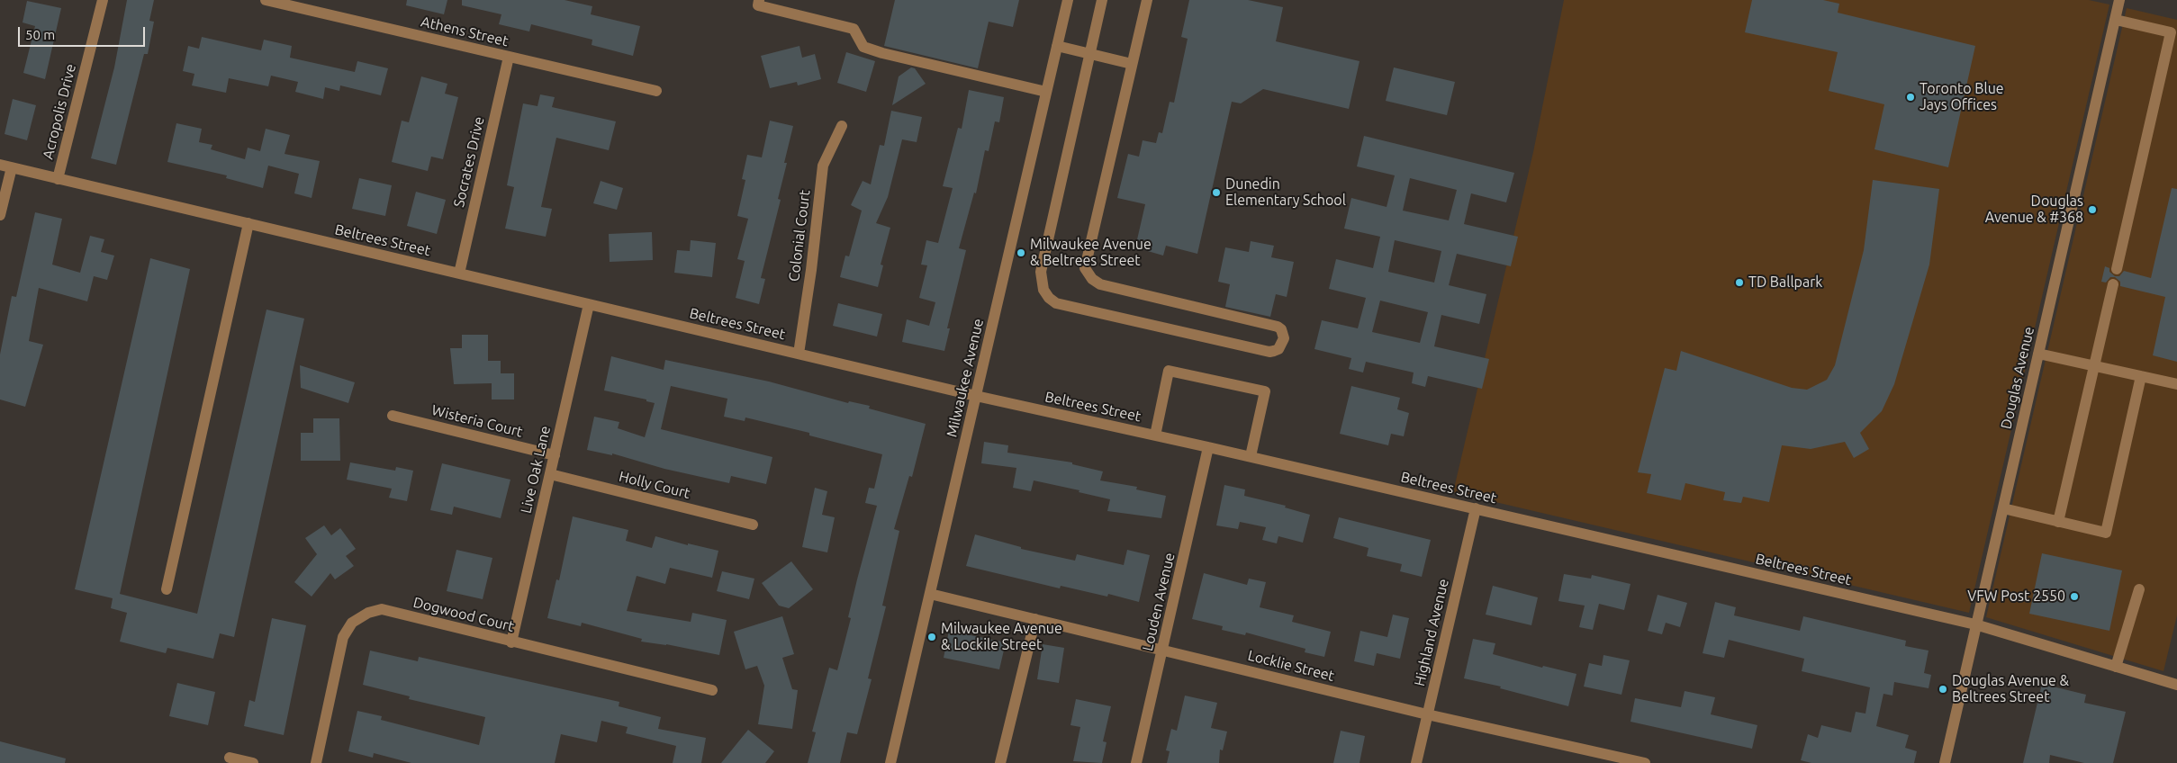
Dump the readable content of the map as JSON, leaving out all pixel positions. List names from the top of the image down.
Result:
{
  "streets": {
    "street": [
      "Athens Street",
      "Acropolis Drive",
      "Socrates Drive",
      "Colonial Court",
      "Beltrees Street",
      "Milwaukee Avenue",
      "Douglas Avenue",
      "Wisteria Court",
      "Live Oak Lane",
      "Holly Court",
      "Louden Avenue",
      "Dogwood Court",
      "Highland Avenue",
      "Locklie Street"
    ]
  },
  "crossings": [
    ["Athens Street", "Socrates Drive"],
    ["Acropolis Drive", "Beltrees Street"],
    ["Socrates Drive", "Beltrees Street"],
    ["Colonial Court", "Beltrees Street"],
    ["Beltrees Street", "Milwaukee Avenue"],
    ["Beltrees Street", "Douglas Avenue"],
    ["Beltrees Street", "Live Oak Lane"],
    ["Beltrees Street", "Louden Avenue"],
    ["Beltrees Street", "Highland Avenue"],
    ["Milwaukee Avenue", "Locklie Street"],
    ["Wisteria Court", "Live Oak Lane"],
    ["Live Oak Lane", "Holly Court"],
    ["Live Oak Lane", "Dogwood Court"],
    ["Louden Avenue", "Locklie Street"],
    ["Highland Avenue", "Locklie Street"]
  ],
  "places": [
    "Toronto Blue Jays Offices",
    "Dunedin Elementary School",
    "Douglas Avenue & #368",
    "Milwaukee Avenue & Beltrees Street",
    "TD Ballpark",
    "VFW Post 2550",
    "Milwaukee Avenue & Lockile Street",
    "Douglas Avenue & Beltrees Street"
  ],
  "scale_bar": "50 m"
}
